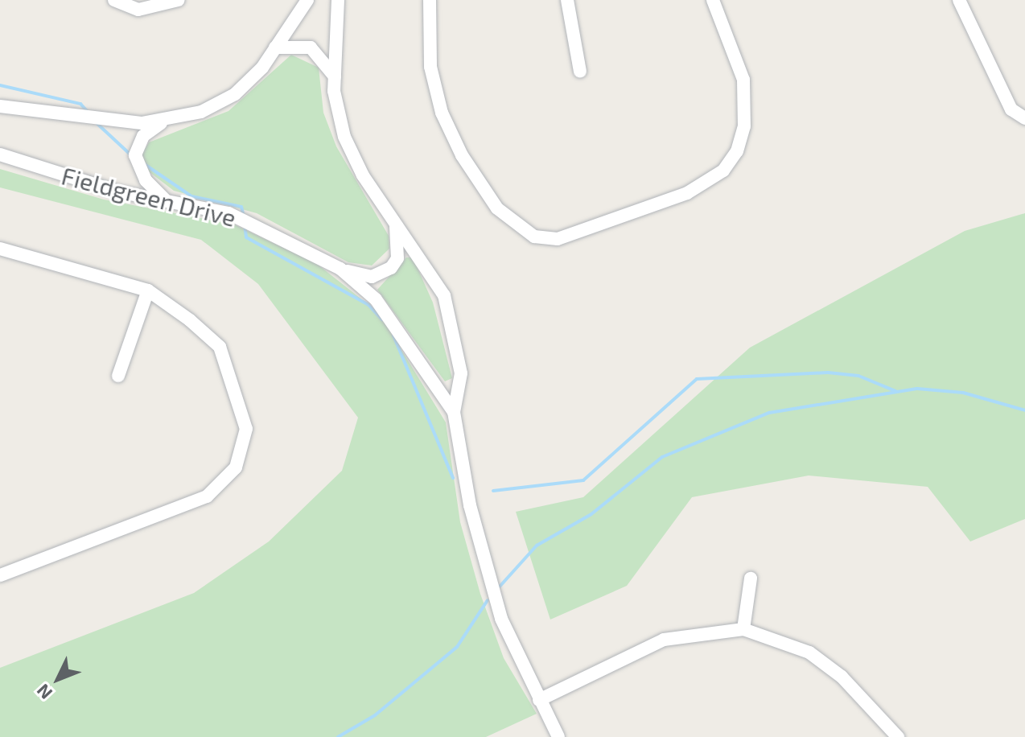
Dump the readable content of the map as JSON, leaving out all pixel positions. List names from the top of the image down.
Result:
{
  "streets": {
    "street": ["Fieldgreen Drive"]
  },
  "north": "bottom left"
}
